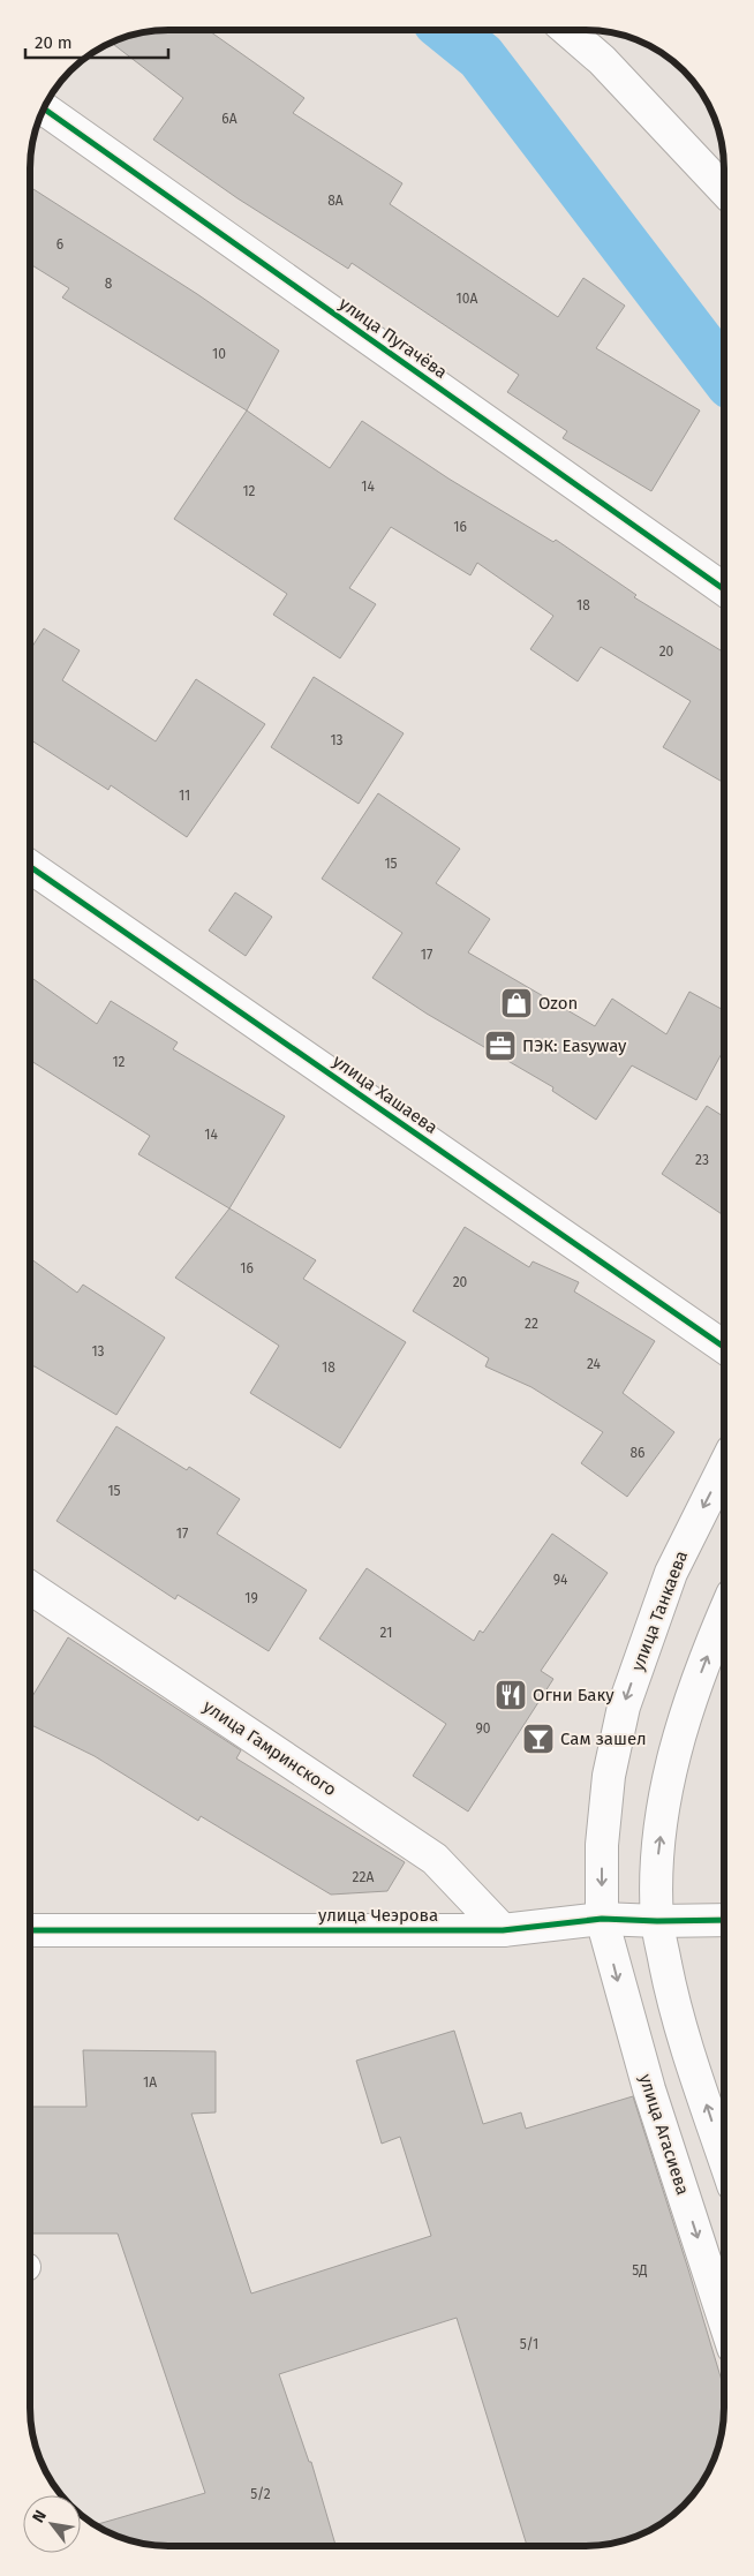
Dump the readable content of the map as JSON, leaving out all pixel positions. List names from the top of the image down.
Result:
{
  "streets": {
    "street": [
      "улица Пугачёва",
      "улица Хашаева",
      "улица Танкаева",
      "улица Гамринского",
      "улица Чеэрова",
      "улица Агасиева"
    ]
  },
  "crossings": [
    ["улица Танкаева", "улица Чеэрова"],
    ["улица Танкаева", "улица Агасиева"],
    ["улица Гамринского", "улица Чеэрова"],
    ["улица Чеэрова", "улица Агасиева"]
  ],
  "places": {
    "shop": ["Ozon"],
    "office": ["ПЭК: Easyway"],
    "restaurant": ["Огни Баку"],
    "bar": ["Сам зашел"]
  },
  "house_numbers": [
    "6А",
    "8А",
    "6",
    "8",
    "10А",
    "10",
    "14",
    "12",
    "16",
    "18",
    "20",
    "13",
    "11",
    "15",
    "17",
    "12",
    "14",
    "23",
    "16",
    "20",
    "22",
    "13",
    "24",
    "18",
    "86",
    "15",
    "17",
    "94",
    "19",
    "21",
    "90",
    "22А",
    "1А",
    "5Д",
    "5/1",
    "5/2"
  ],
  "scale_bar": "20 m",
  "north": "top left"
}
